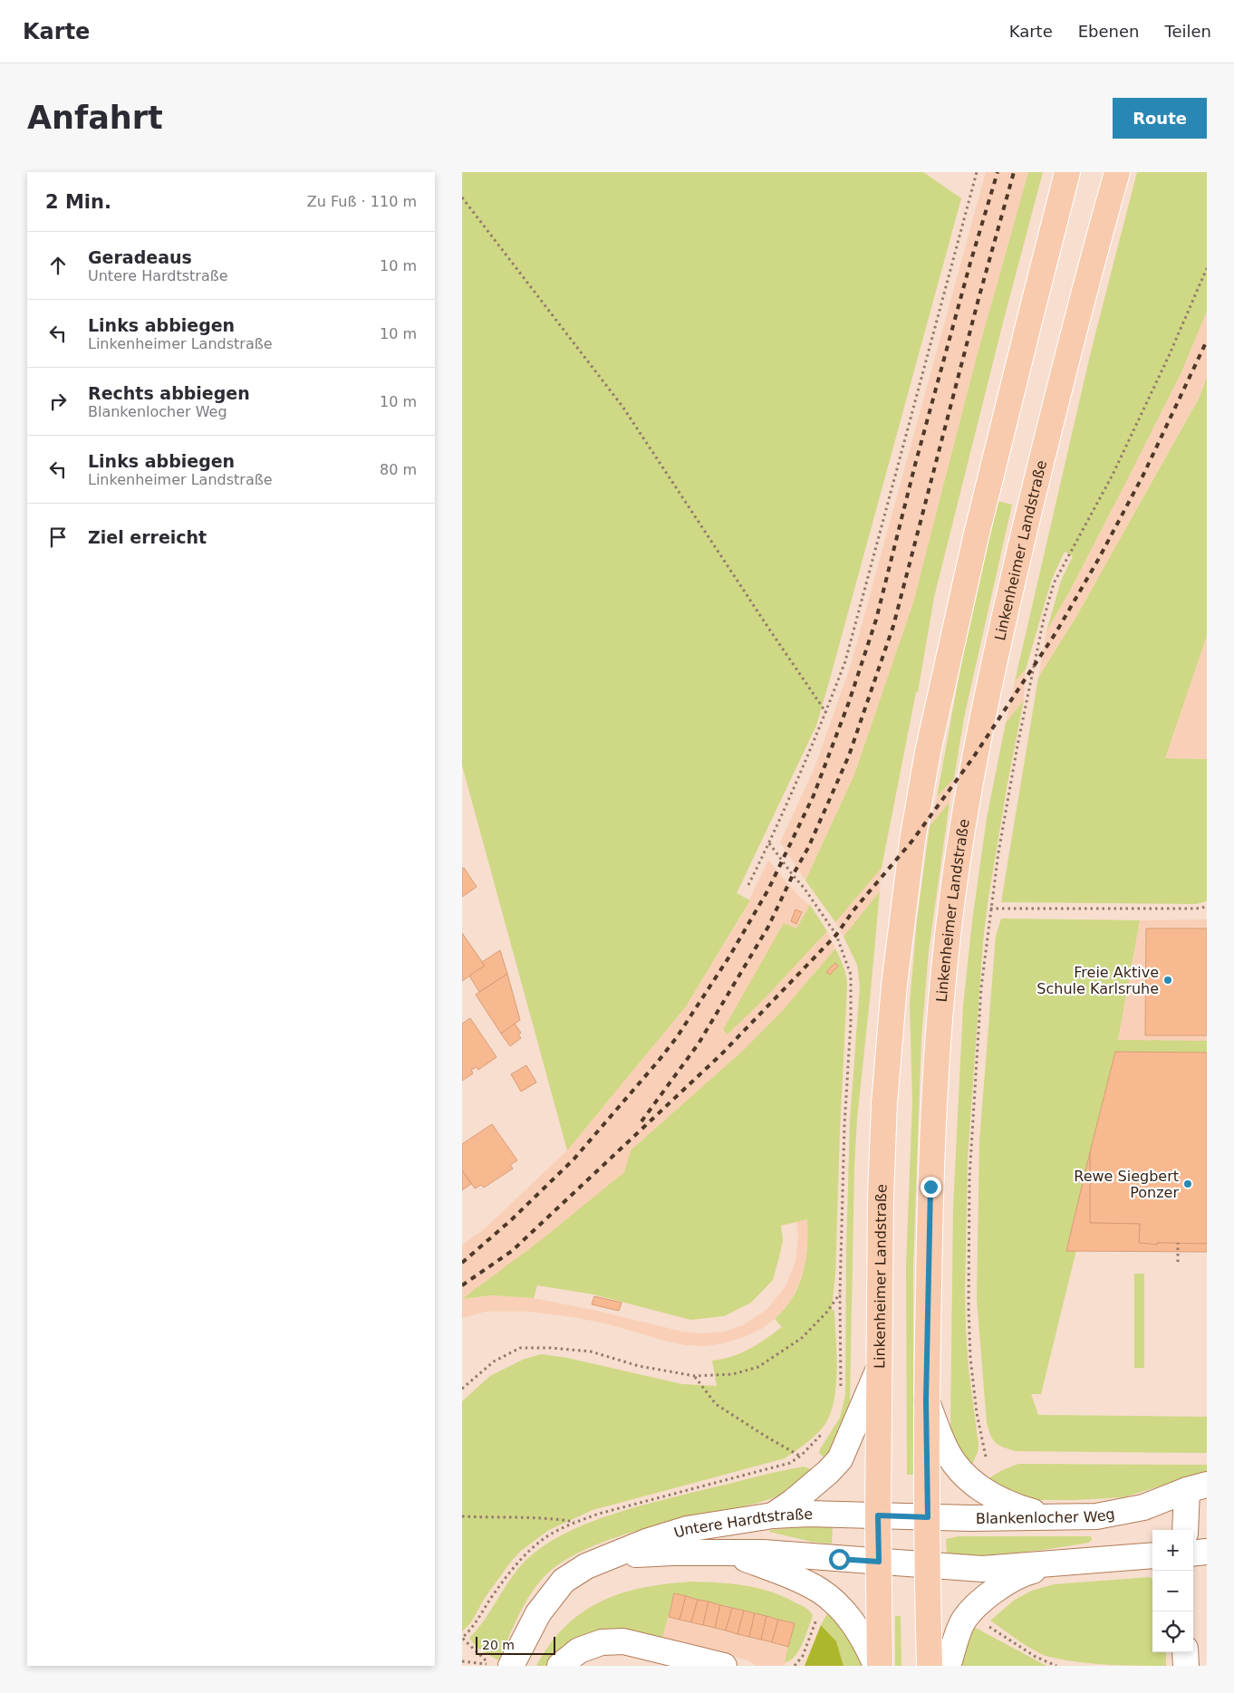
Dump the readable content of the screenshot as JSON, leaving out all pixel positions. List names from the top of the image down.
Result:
{
  "streets": {
    "main road": ["Linkenheimer Landstraße"],
    "street": ["Blankenlocher Weg", "Untere Hardtstraße"]
  },
  "crossings": [
    ["Linkenheimer Landstraße", "Blankenlocher Weg"],
    ["Linkenheimer Landstraße", "Untere Hardtstraße"],
    ["Blankenlocher Weg", "Untere Hardtstraße"]
  ],
  "places": ["Freie Aktive Schule Karlsruhe", "Rewe Siegbert Ponzer"],
  "scale_bar": "20 m",
  "page": {
    "header": "Karte",
    "nav": ["Karte", "Ebenen", "Teilen"],
    "buttons": "Route",
    "title": "Anfahrt",
    "heading": ["2 Min.", "Zu Fuß · 110 m"],
    "list": [
      ["Geradeaus", "Untere Hardtstraße", "10 m"],
      ["Links abbiegen", "Linkenheimer Landstraße", "10 m"],
      ["Rechts abbiegen", "Blankenlocher Weg", "10 m"],
      ["Links abbiegen", "Linkenheimer Landstraße", "80 m"],
      "Ziel erreicht"
    ],
    "map_buttons": ["+", "−"],
    "scale": "20 m"
  }
}
